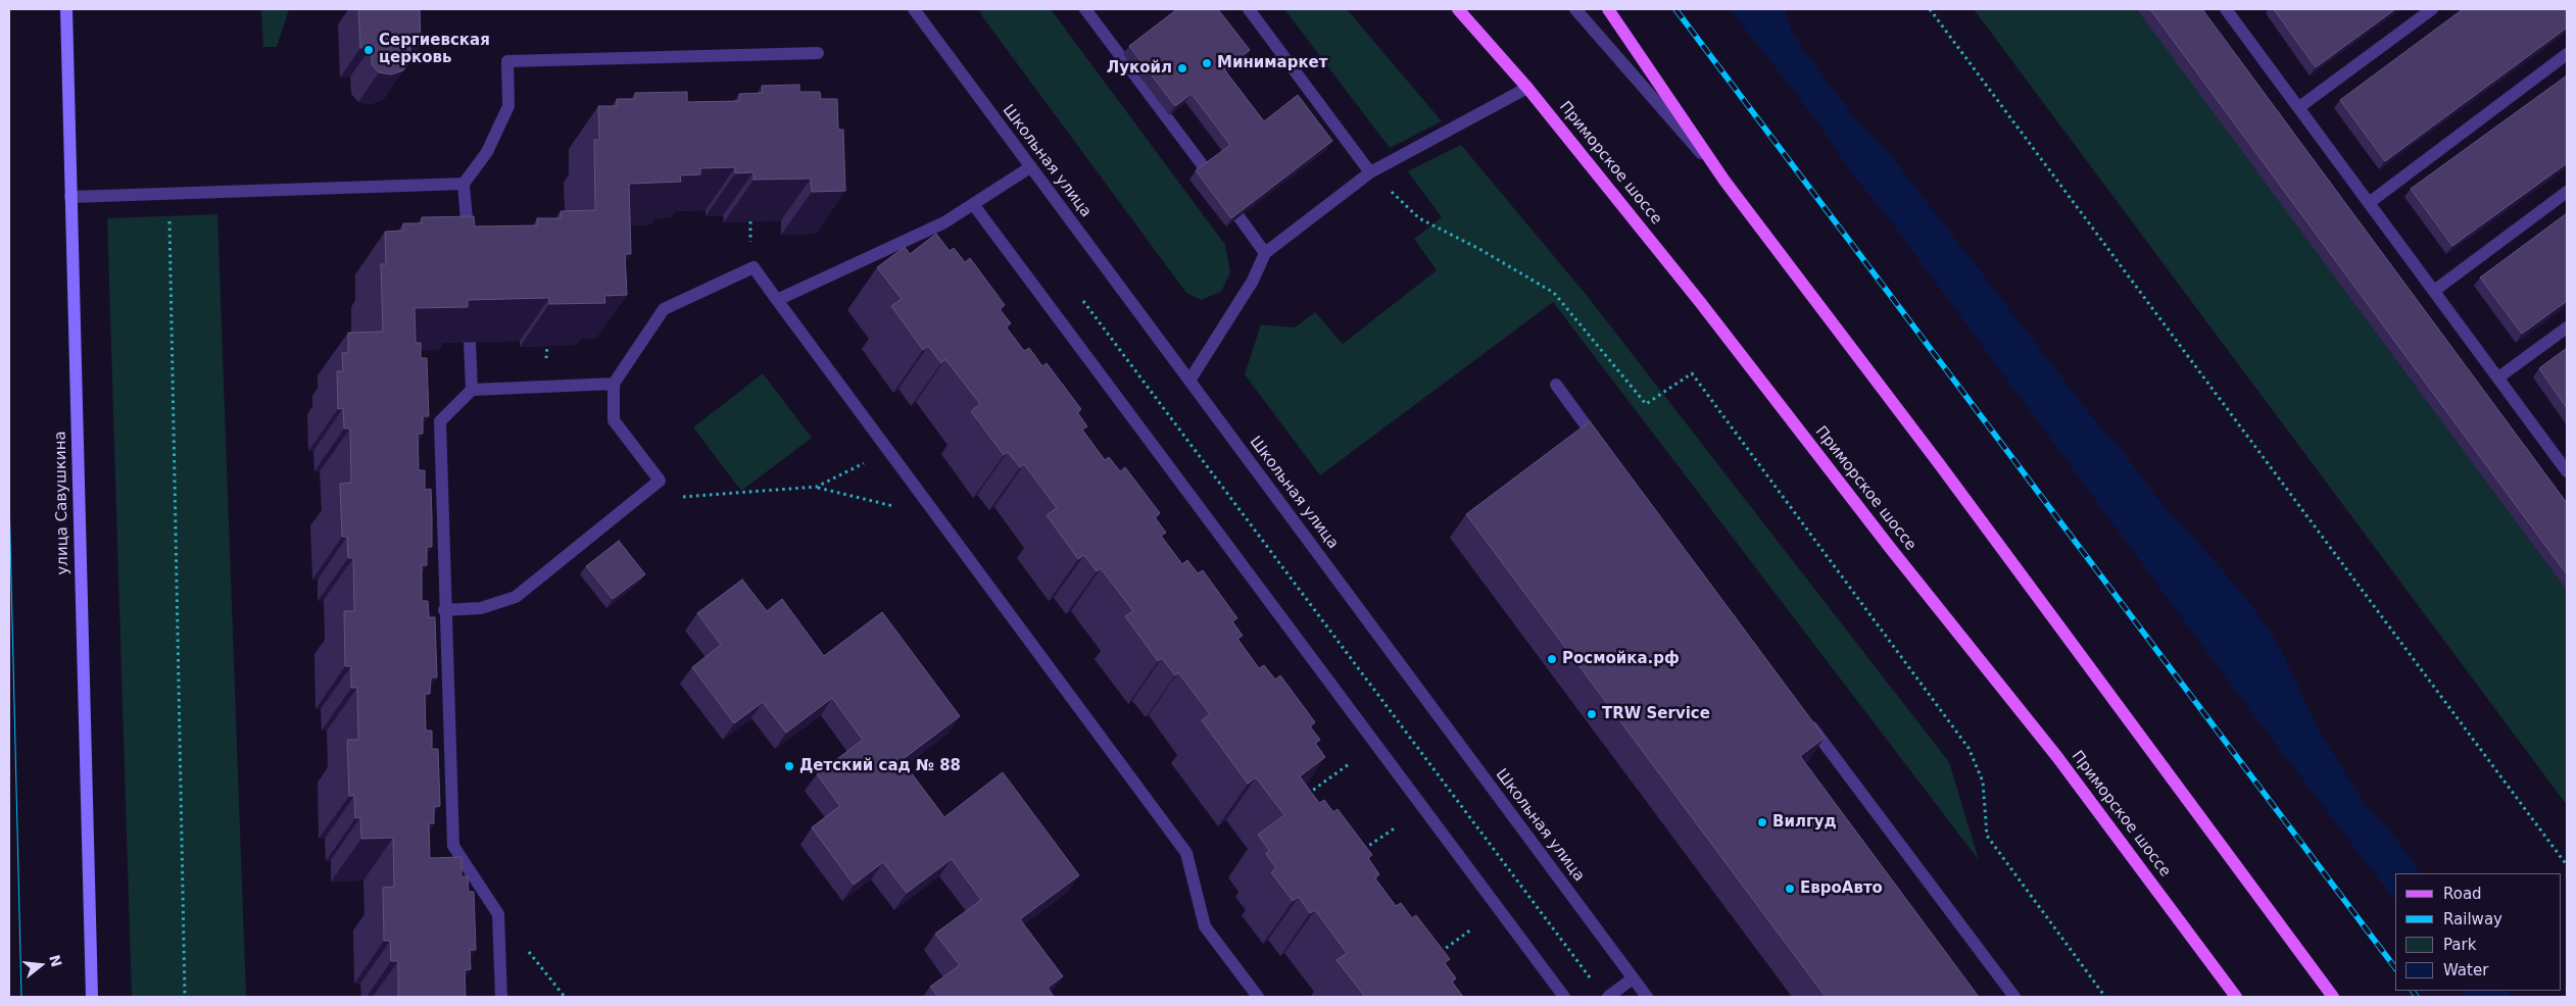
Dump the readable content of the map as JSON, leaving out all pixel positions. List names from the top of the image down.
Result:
{
  "streets": {
    "main road": ["Приморское шоссе", "улица Савушкина"],
    "street": ["Школьная улица"]
  },
  "places": [
    "Сергиевская церковь",
    "Минимаркет",
    "Лукойл",
    "Росмойка.рф",
    "TRW Service",
    "Детский сад № 88",
    "Вилгуд",
    "ЕвроАвто"
  ],
  "legend": [
    "Road",
    "Railway",
    "Park",
    "Water"
  ],
  "north": "right"
}
